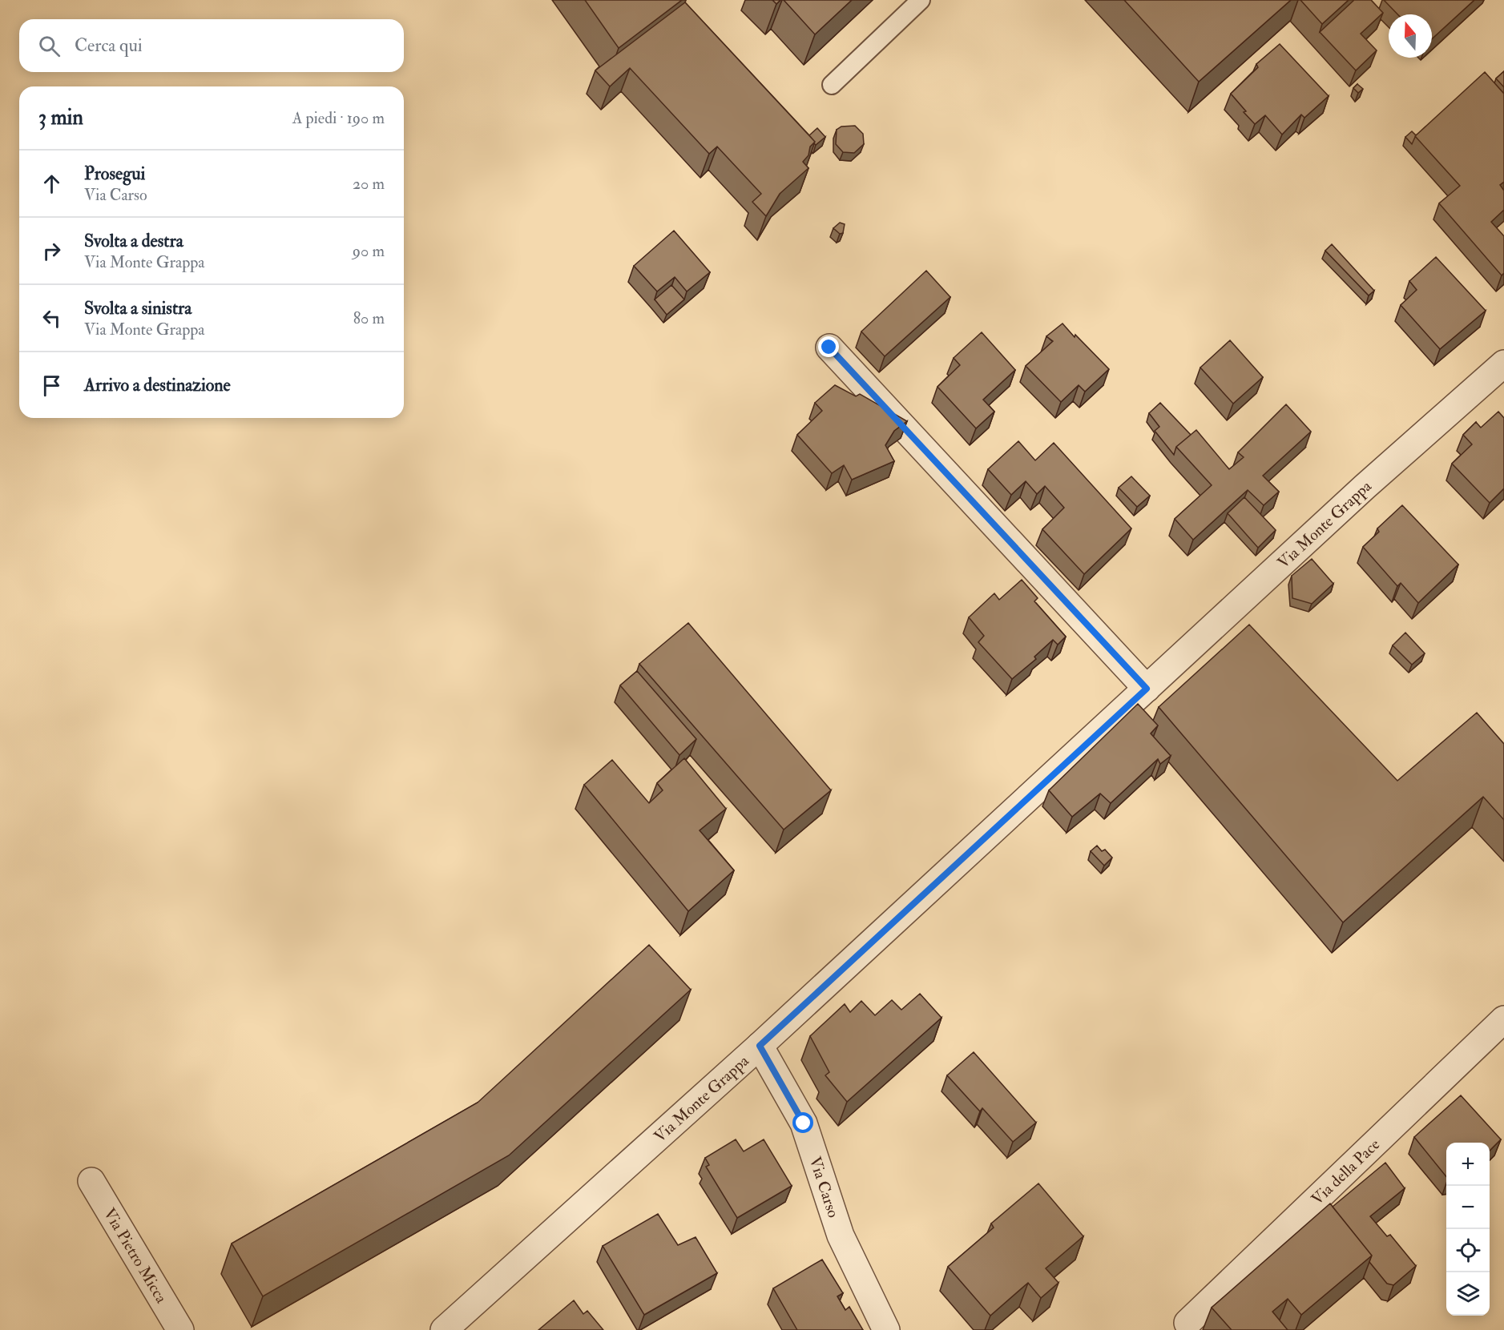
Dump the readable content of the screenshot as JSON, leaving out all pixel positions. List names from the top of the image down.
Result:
{
  "streets": {
    "street": [
      "Via Monte Grappa",
      "Via della Pace",
      "Via Carso",
      "Via Pietro Micca"
    ]
  },
  "crossings": [
    ["Via Monte Grappa", "Via Carso"]
  ],
  "north": "top",
  "page": {
    "search": "Cerca qui",
    "heading": ["3 min", "A piedi · 190 m"],
    "list": [
      ["Prosegui", "Via Carso", "20 m"],
      ["Svolta a destra", "Via Monte Grappa", "90 m"],
      ["Svolta a sinistra", "Via Monte Grappa", "80 m"],
      "Arrivo a destinazione"
    ],
    "map_buttons": ["+", "−"]
  }
}
